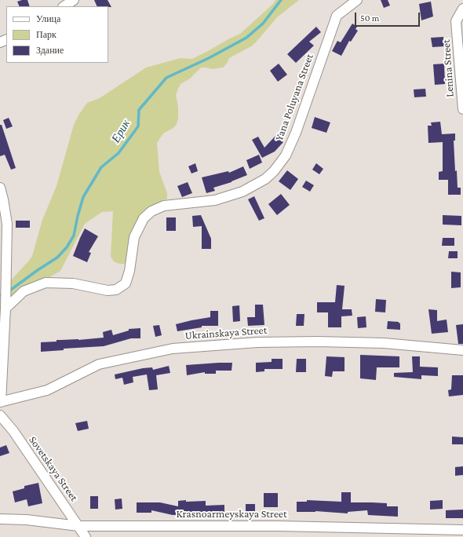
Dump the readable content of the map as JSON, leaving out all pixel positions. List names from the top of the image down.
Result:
{
  "streets": {
    "street": [
      "Lenina Street",
      "Yana Poluyana Street",
      "Ukrainskaya Street",
      "Sovetskaya Street",
      "Krasnoarmeyskaya Street"
    ]
  },
  "crossings": [
    ["Sovetskaya Street", "Krasnoarmeyskaya Street"]
  ],
  "water": ["Ерик"],
  "legend": ["Улица", "Парк", "Здание"],
  "scale_bar": "50 m"
}
